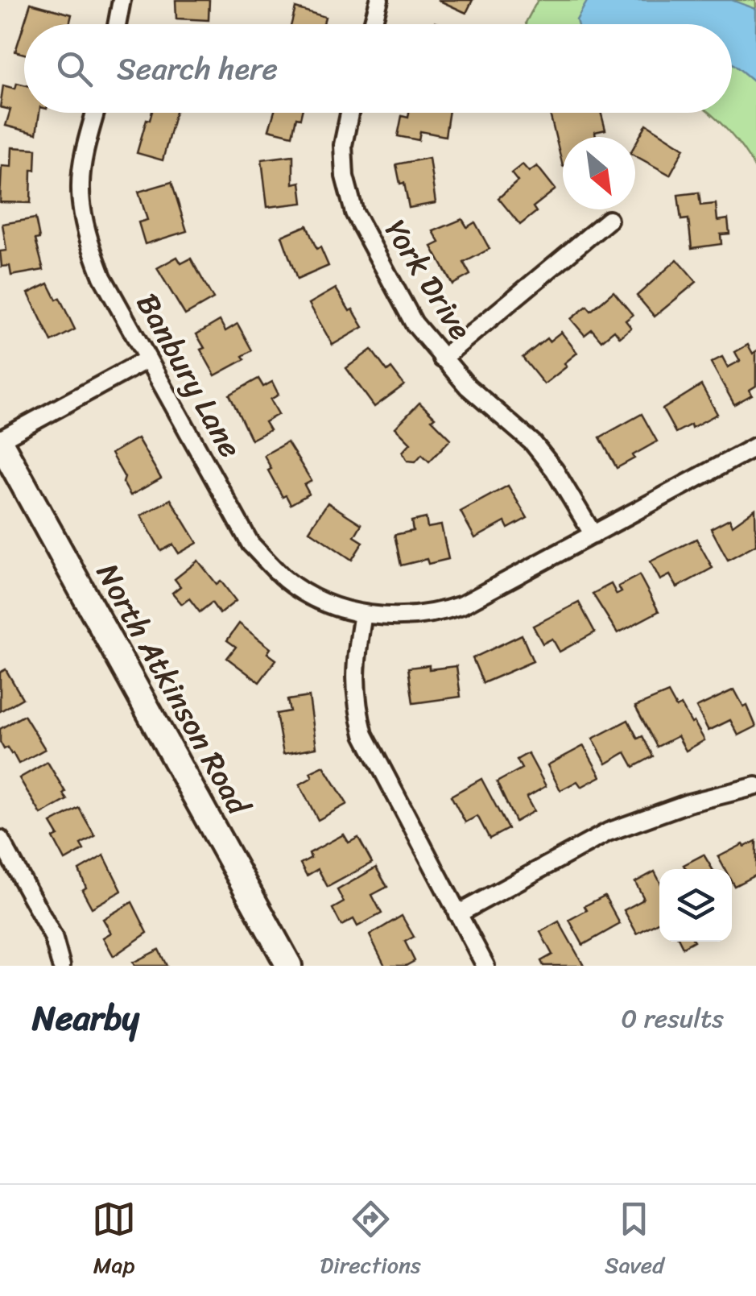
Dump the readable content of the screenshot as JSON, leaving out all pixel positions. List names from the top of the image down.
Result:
{
  "streets": {
    "main road": ["North Atkinson Road"],
    "street": ["York Drive", "Banbury Lane"]
  },
  "crossings": [
    ["York Drive", "Banbury Lane"]
  ],
  "north": "bottom right",
  "page": {
    "search": "Search here",
    "heading": ["Nearby", "0 results"],
    "nav": ["Map", "Directions", "Saved"]
  }
}
